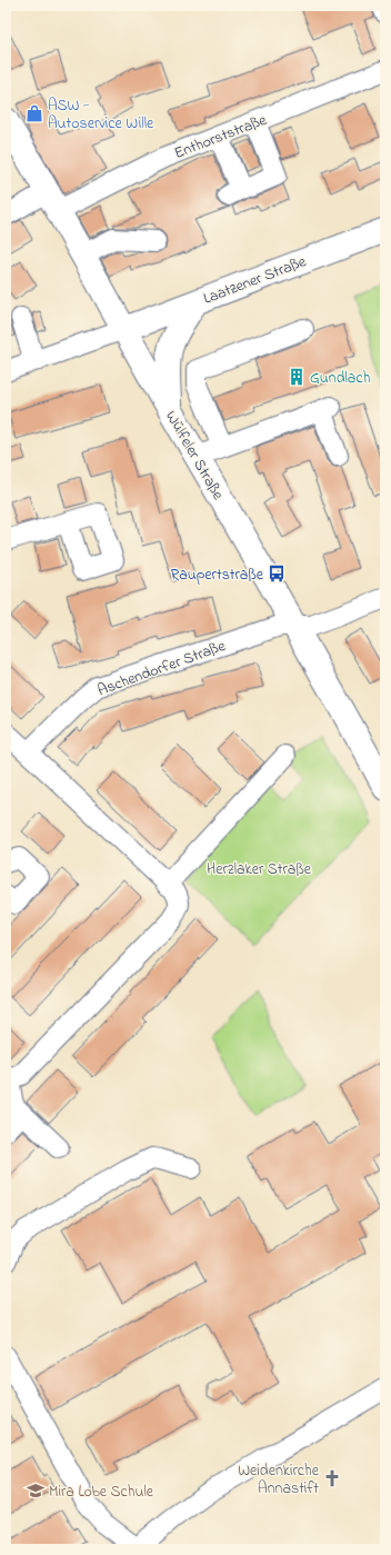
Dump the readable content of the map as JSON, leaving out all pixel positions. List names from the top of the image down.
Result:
{
  "streets": {
    "main road": ["Laatzener Straße", "Wülfeler Straße"],
    "street": ["Enthorststraße", "Aschendorfer Straße"]
  },
  "crossings": [
    ["Enthorststraße", "Wülfeler Straße"],
    ["Laatzener Straße", "Wülfeler Straße"],
    ["Wülfeler Straße", "Aschendorfer Straße"]
  ],
  "parks": ["Herzlaker Straße"],
  "places": {
    "shop": ["ASW - Autoservice Wille"],
    "building": ["Gundlach"],
    "bus stop": ["Raupertstraße"],
    "church": ["Weidenkirche Annastift"],
    "school or university": ["Mira Lobe Schule"]
  }
}
